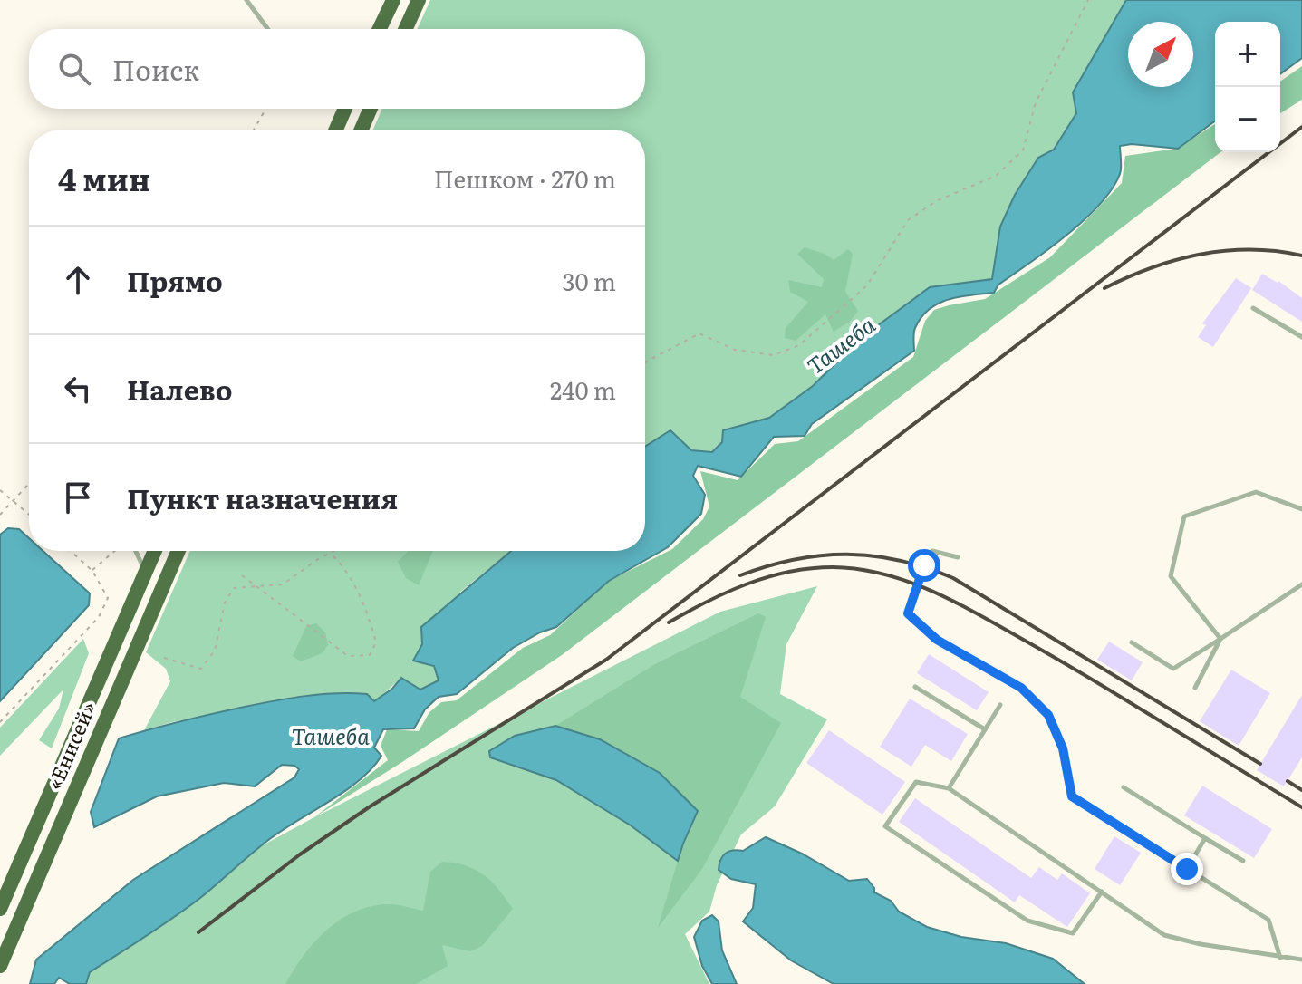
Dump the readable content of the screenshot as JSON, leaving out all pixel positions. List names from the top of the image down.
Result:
{
  "streets": {
    "highway": ["«Енисей»"]
  },
  "water": ["Ташеба"],
  "north": "top right",
  "page": {
    "map_buttons": ["+", "−"],
    "search": "Поиск",
    "heading": ["4 мин", "Пешком · 270 m"],
    "list": [
      ["Прямо", "30 m"],
      ["Налево", "240 m"],
      "Пункт назначения"
    ]
  }
}
